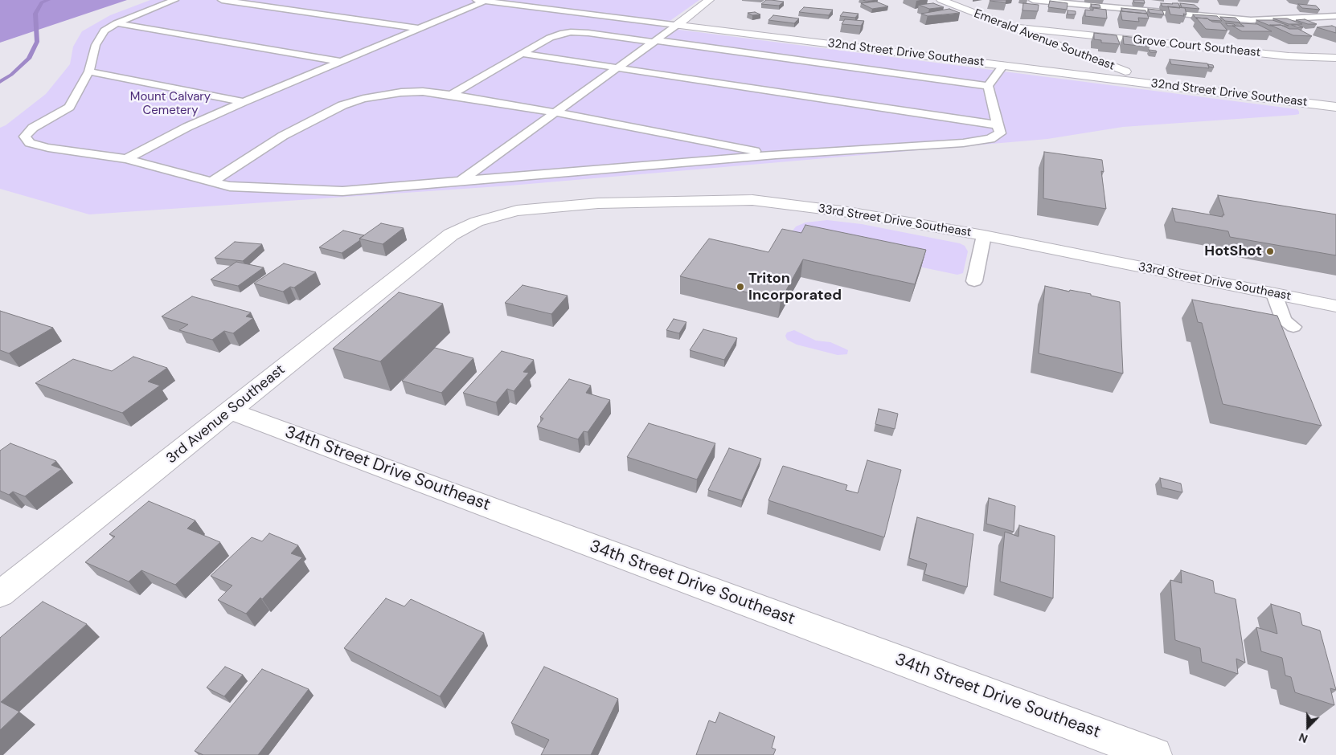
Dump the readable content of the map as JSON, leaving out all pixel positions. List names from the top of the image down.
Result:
{
  "streets": {
    "street": [
      "Emerald Avenue Southeast",
      "Grove Court Southeast",
      "32nd Street Drive Southeast",
      "33rd Street Drive Southeast",
      "3rd Avenue Southeast",
      "34th Street Drive Southeast"
    ]
  },
  "crossings": [
    ["Emerald Avenue Southeast", "Grove Court Southeast"],
    ["Emerald Avenue Southeast", "32nd Street Drive Southeast"],
    ["33rd Street Drive Southeast", "3rd Avenue Southeast"],
    ["3rd Avenue Southeast", "34th Street Drive Southeast"]
  ],
  "parks": ["Mount Calvary Cemetery"],
  "places": ["HotShot", "Triton Incorporated"],
  "north": "bottom"
}
